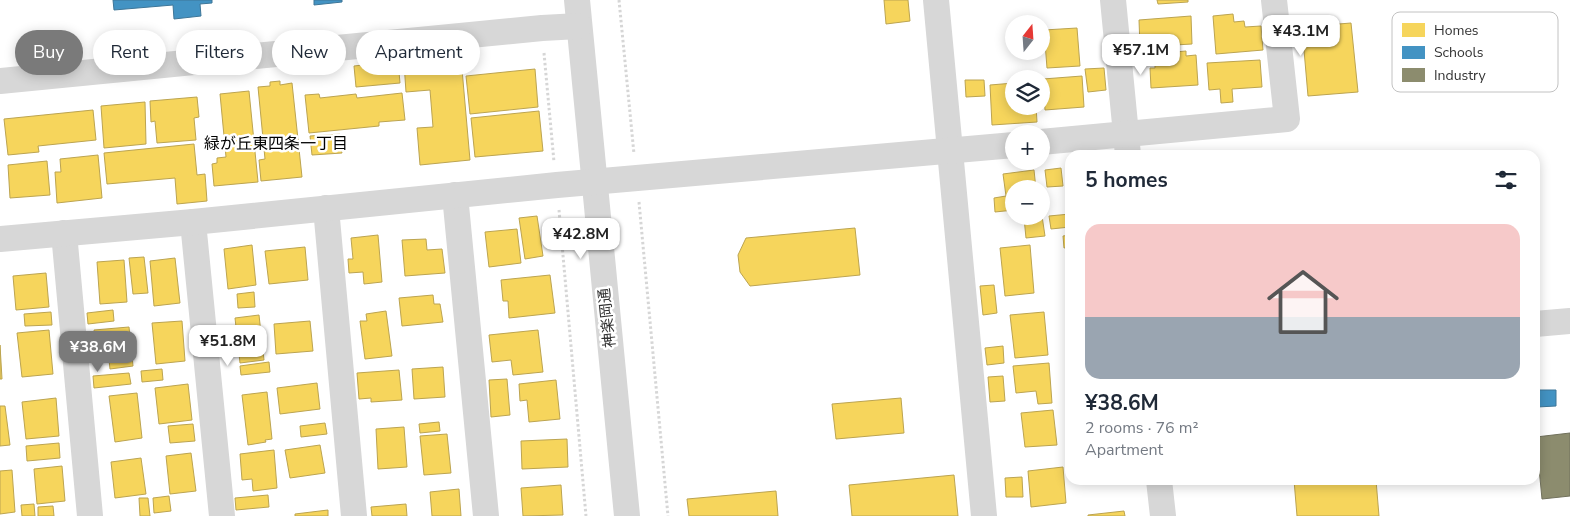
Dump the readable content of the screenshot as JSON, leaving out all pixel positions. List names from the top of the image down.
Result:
{
  "streets": {
    "street": ["神楽岡通"]
  },
  "districts": ["緑が丘東四条一丁目"],
  "legend": ["Homes", "Schools", "Industry"],
  "north": "top",
  "page": {
    "map_buttons": ["+", "−"],
    "price": [
      "¥43.1M",
      "¥57.1M",
      "¥42.8M",
      "¥51.8M",
      "¥38.6M"
    ],
    "chip": [
      "Buy",
      "Rent",
      "Filters",
      "New",
      "Apartment"
    ],
    "heading": "5 homes",
    "list": [
      {
        "name": "¥38.6M",
        "note": "2 rooms · 76 m² · Apartment"
      }
    ]
  }
}
